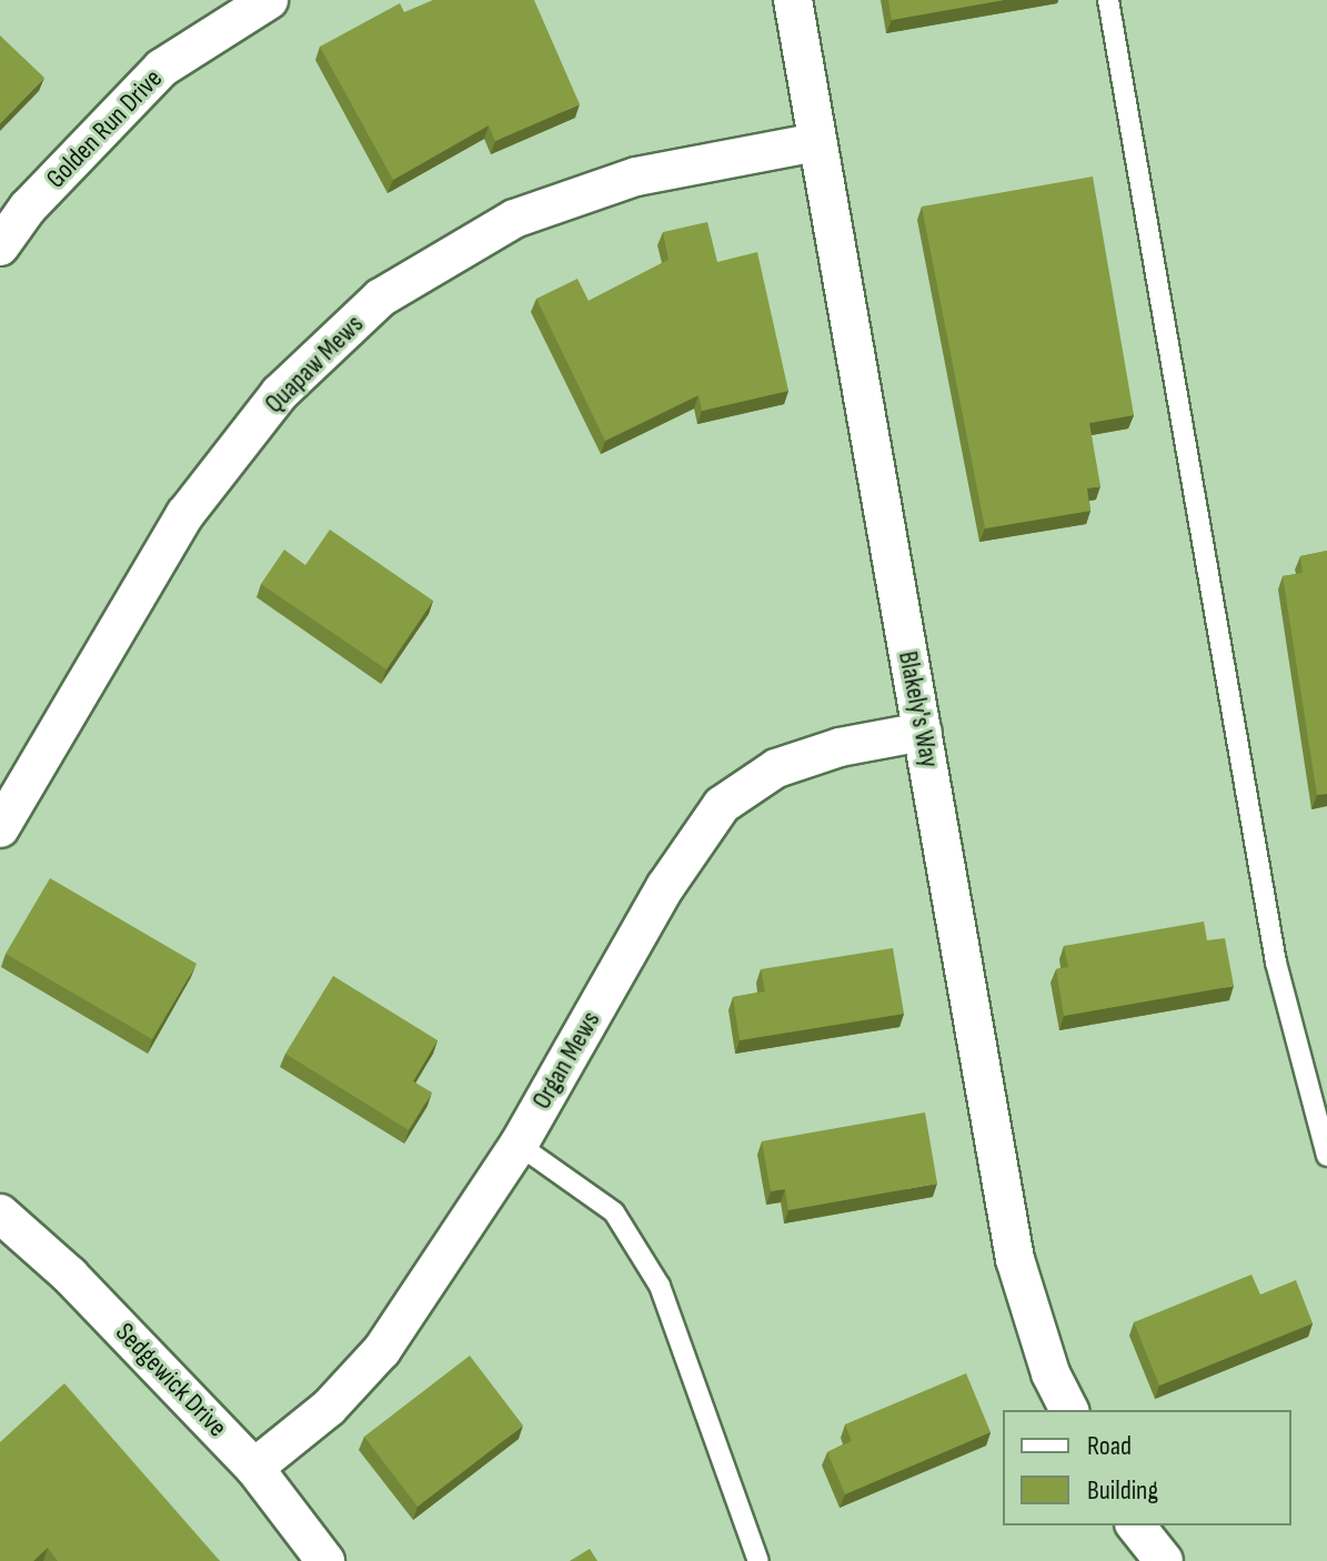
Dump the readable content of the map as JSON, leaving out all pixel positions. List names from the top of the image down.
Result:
{
  "streets": {
    "street": [
      "Golden Run Drive",
      "Quapaw Mews",
      "Blakely's Way",
      "Organ Mews",
      "Sedgewick Drive"
    ]
  },
  "crossings": [
    ["Quapaw Mews", "Blakely's Way"],
    ["Blakely's Way", "Organ Mews"],
    ["Organ Mews", "Sedgewick Drive"]
  ],
  "legend": ["Road", "Building"]
}
